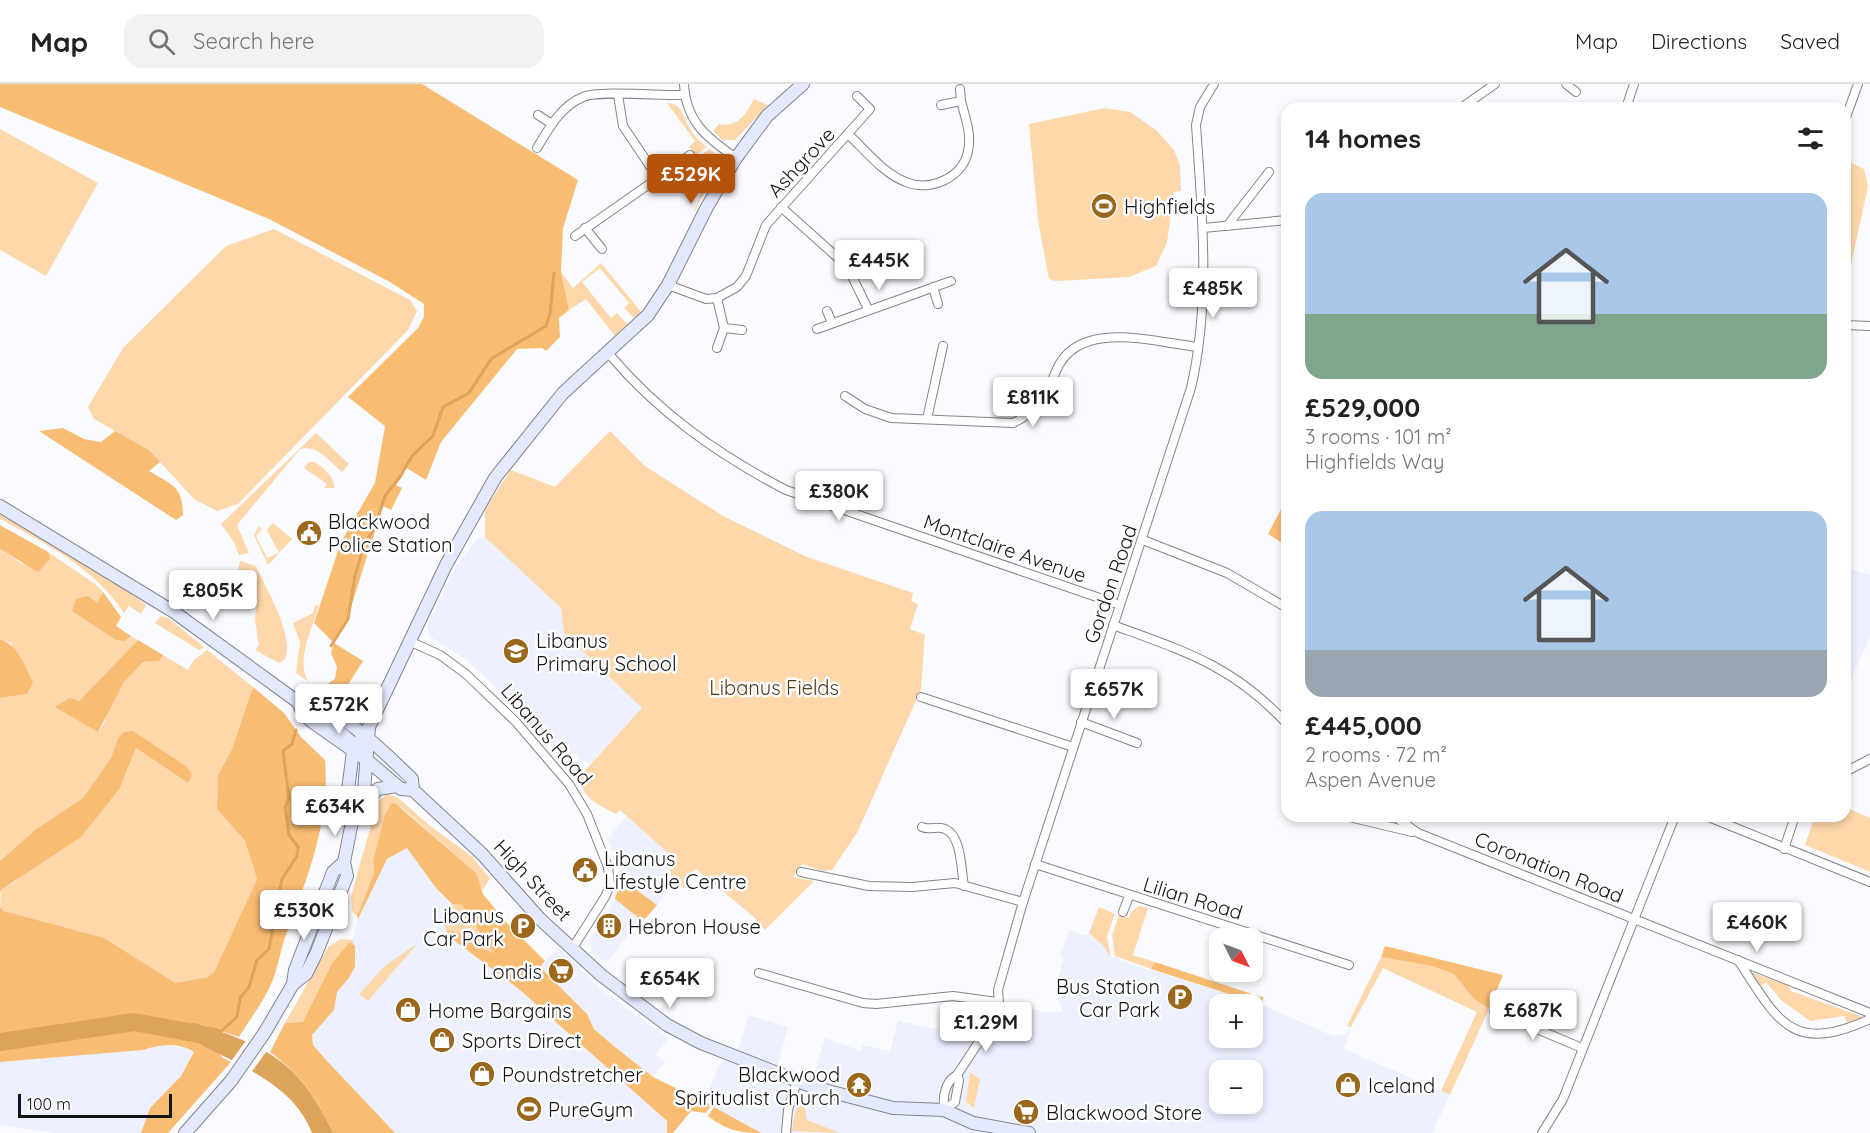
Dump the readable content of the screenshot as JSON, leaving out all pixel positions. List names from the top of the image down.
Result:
{
  "streets": {
    "main road": ["High Street"],
    "street": [
      "Ashgrove",
      "Montclaire Avenue",
      "Gordon Road",
      "Libanus Road",
      "Coronation Road",
      "Lilian Road"
    ]
  },
  "crossings": [
    ["Montclaire Avenue", "Gordon Road"],
    ["Gordon Road", "High Street"],
    ["Gordon Road", "Lilian Road"],
    ["Libanus Road", "High Street"]
  ],
  "parks": ["Libanus Fields"],
  "places": {
    "sports": ["Highfields", "PureGym"],
    "public building": ["Blackwood Police Station", "Libanus Lifestyle Centre"],
    "school or university": ["Libanus Primary School"],
    "parking": ["Libanus Car Park", "Bus Station Car Park"],
    "building": ["Hebron House"],
    "supermarket": ["Londis", "Blackwood Store"],
    "shop": [
      "Home Bargains",
      "Sports Direct",
      "Poundstretcher",
      "Iceland"
    ],
    "temple": ["Blackwood Spiritualist Church"]
  },
  "scale_bar": "100 m",
  "north": "bottom right",
  "page": {
    "header": "Map",
    "search": "Search here",
    "nav": ["Map", "Directions", "Saved"],
    "heading": "14 homes",
    "price": [
      "£529K",
      "£445K",
      "£485K",
      "£811K",
      "£380K",
      "£805K",
      "£657K",
      "£572K",
      "£634K",
      "£530K",
      "£460K",
      "£654K",
      "£687K",
      "£1.29M"
    ],
    "list": [
      {
        "name": "£529,000",
        "note": "3 rooms · 101 m² · Highfields Way"
      },
      {
        "name": "£445,000",
        "note": "2 rooms · 72 m² · Aspen Avenue"
      }
    ],
    "map_buttons": ["+", "−"],
    "scale": "100 m"
  }
}
